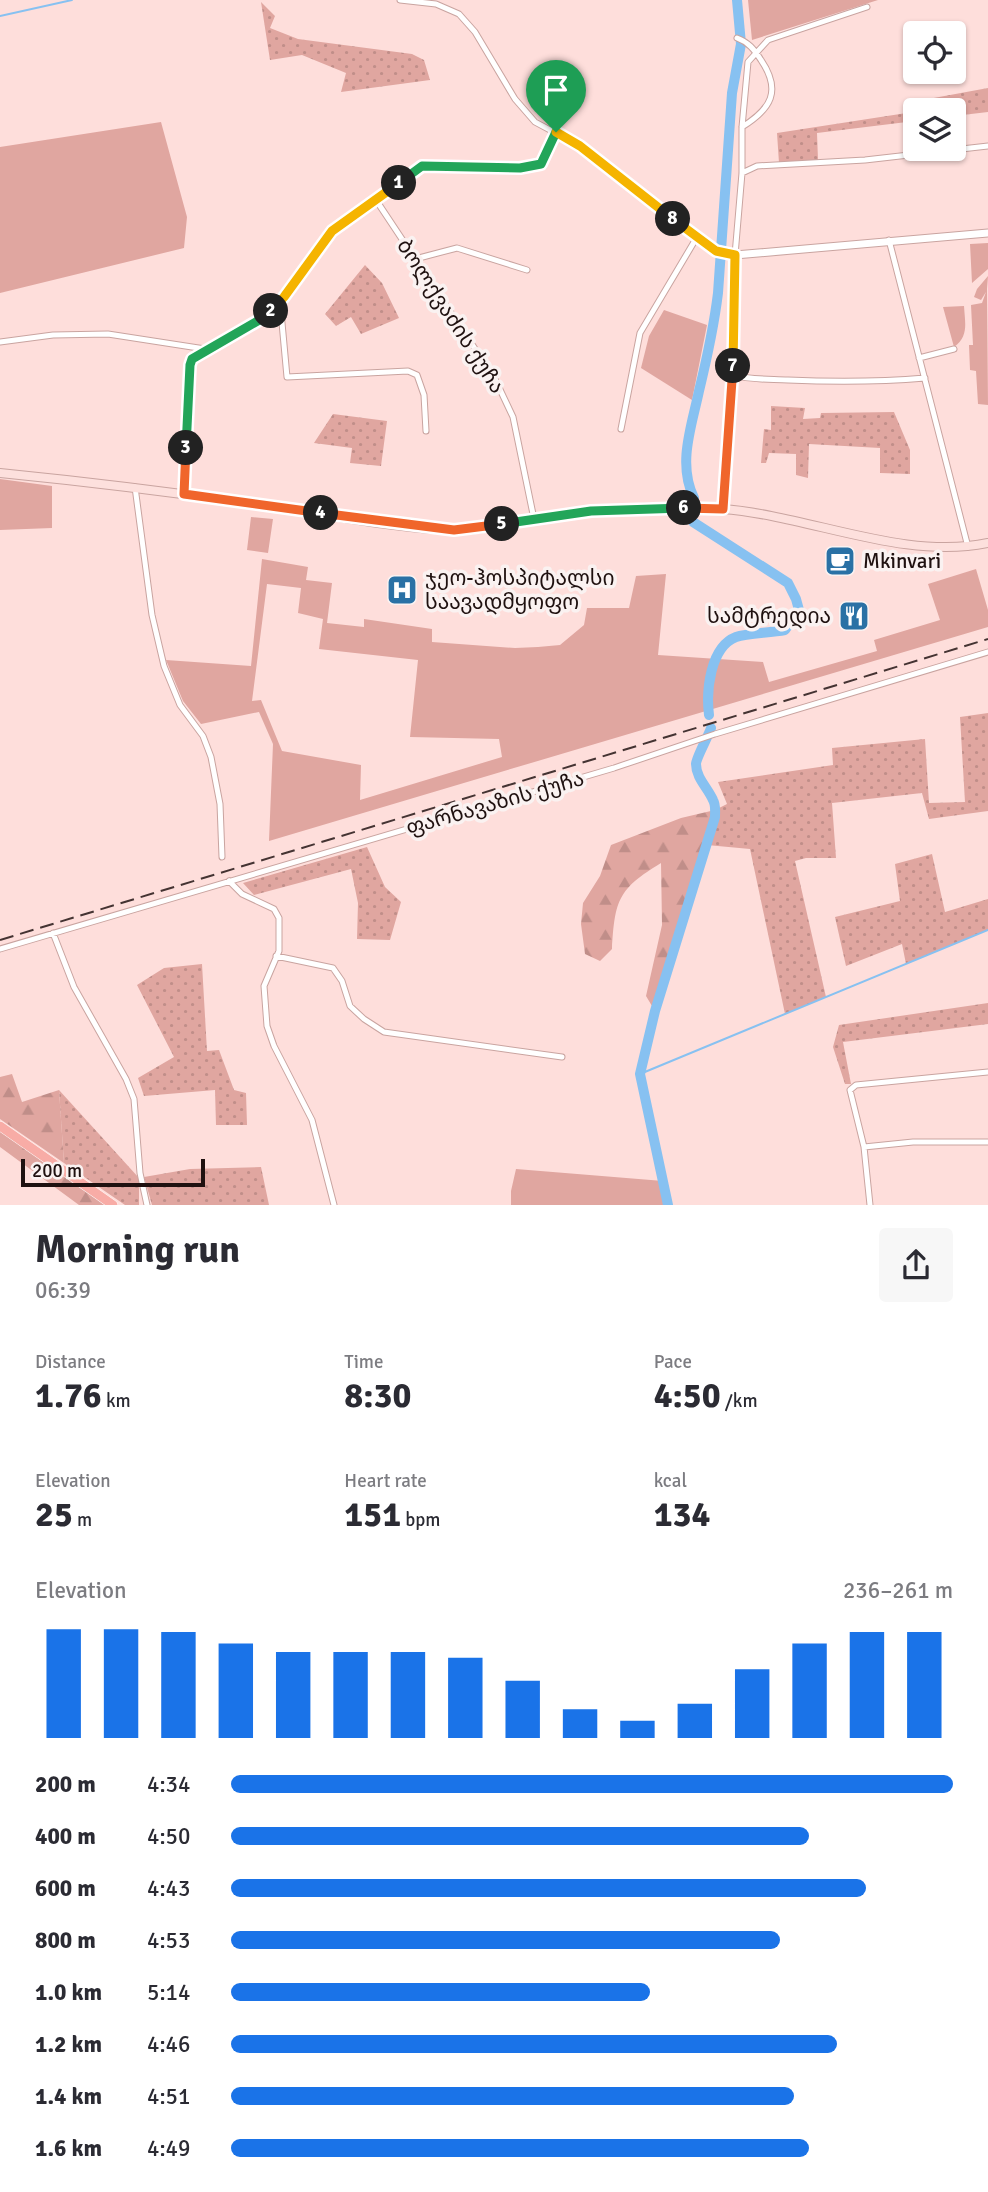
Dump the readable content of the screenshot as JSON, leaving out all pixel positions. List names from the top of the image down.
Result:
{
  "streets": {
    "street": ["ბოლქვაძის ქუჩა", "ფარნავაზის ქუჩა"]
  },
  "places": {
    "cafe": ["Mkinvari"],
    "hospital": ["ჯეო-ჰოსპიტალსი საავადმყოფო"],
    "restaurant": ["სამტრედია"]
  },
  "scale_bar": "200 m",
  "page": {
    "pins": [
      "1",
      "8",
      "2",
      "7",
      "3",
      "6",
      "4",
      "5"
    ],
    "scale": "200 m",
    "heading": ["Morning run", "06:39"],
    "stats": [
      ["Distance", "1.76 km"],
      ["Time", "8:30"],
      ["Pace", "4:50 /km"],
      ["Elevation", "25 m"],
      ["Heart rate", "151 bpm"],
      ["kcal", "134"]
    ],
    "chart": ["Elevation", "236–261 m"],
    "list": [
      {
        "name": "200 m",
        "note": "4:34"
      },
      {
        "name": "400 m",
        "note": "4:50"
      },
      {
        "name": "600 m",
        "note": "4:43"
      },
      {
        "name": "800 m",
        "note": "4:53"
      },
      {
        "name": "1.0 km",
        "note": "5:14"
      },
      {
        "name": "1.2 km",
        "note": "4:46"
      },
      {
        "name": "1.4 km",
        "note": "4:51"
      },
      {
        "name": "1.6 km",
        "note": "4:49"
      }
    ]
  }
}
